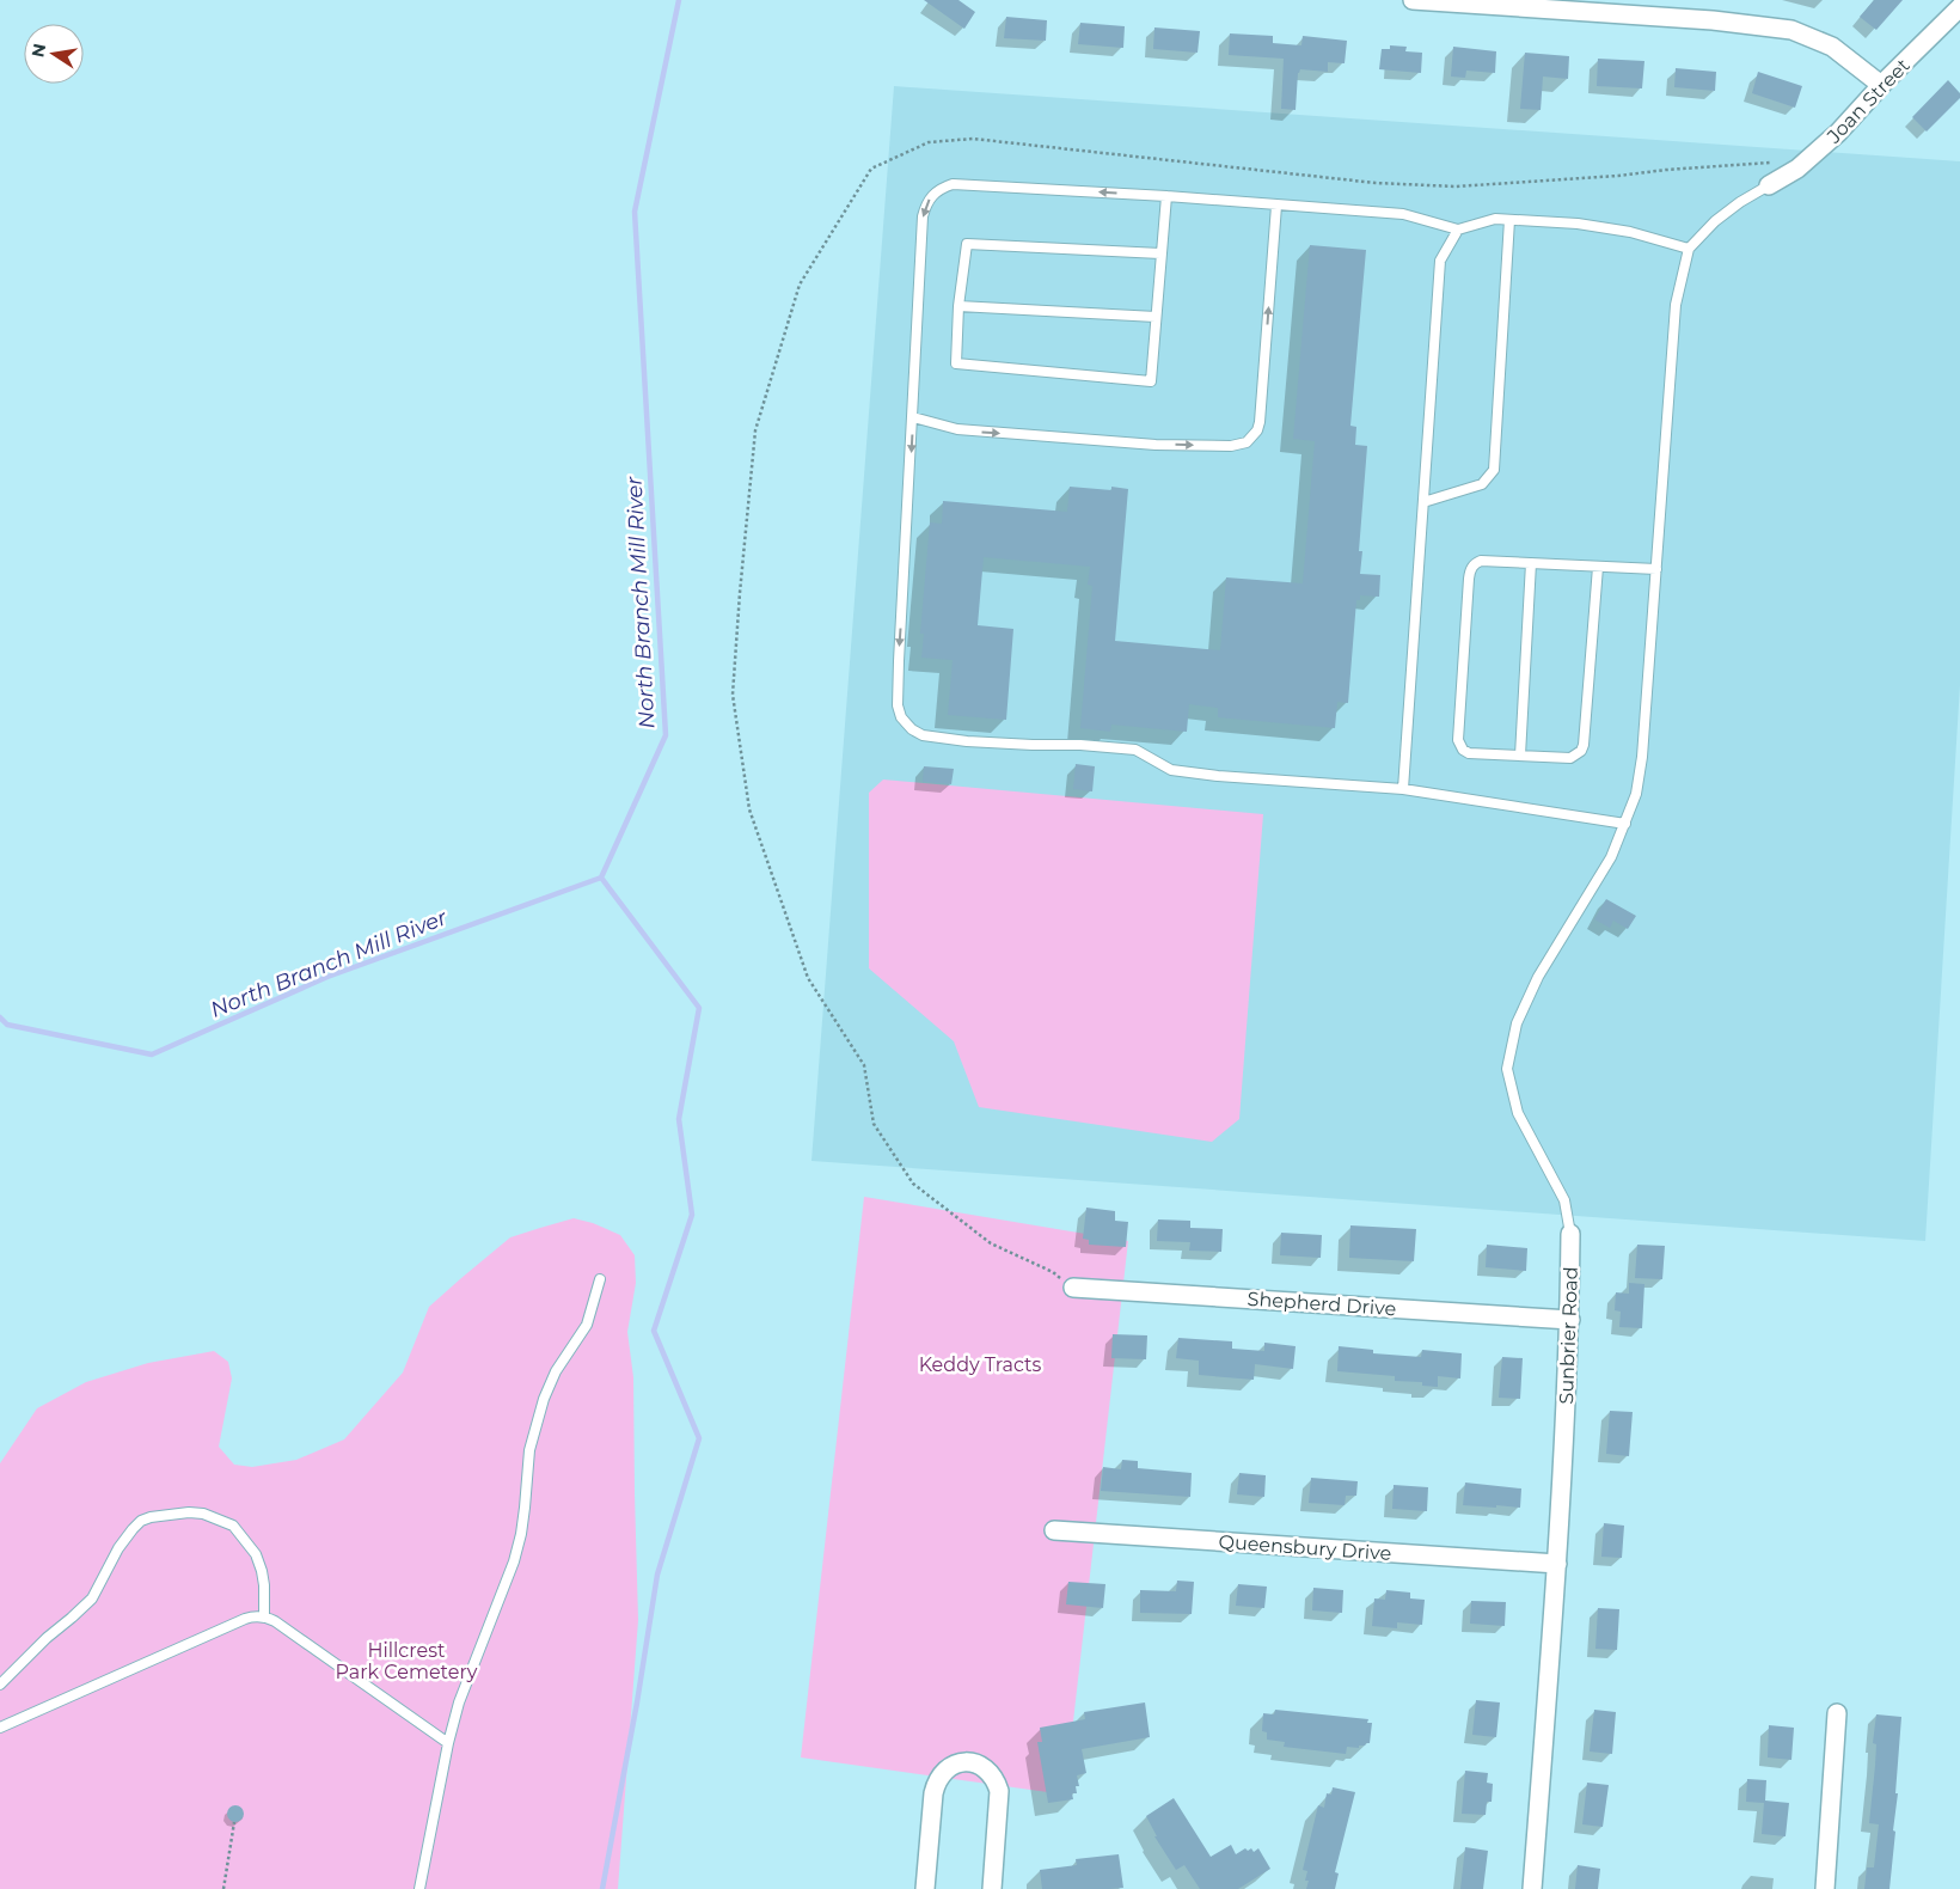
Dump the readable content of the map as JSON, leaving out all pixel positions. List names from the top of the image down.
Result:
{
  "streets": {
    "street": [
      "Joan Street",
      "Shepherd Drive",
      "Sunbrier Road",
      "Queensbury Drive"
    ]
  },
  "crossings": [
    ["Shepherd Drive", "Sunbrier Road"],
    ["Sunbrier Road", "Queensbury Drive"]
  ],
  "water": ["North Branch Mill River"],
  "parks": ["Keddy Tracts", "Hillcrest Park Cemetery"],
  "north": "left"
}
